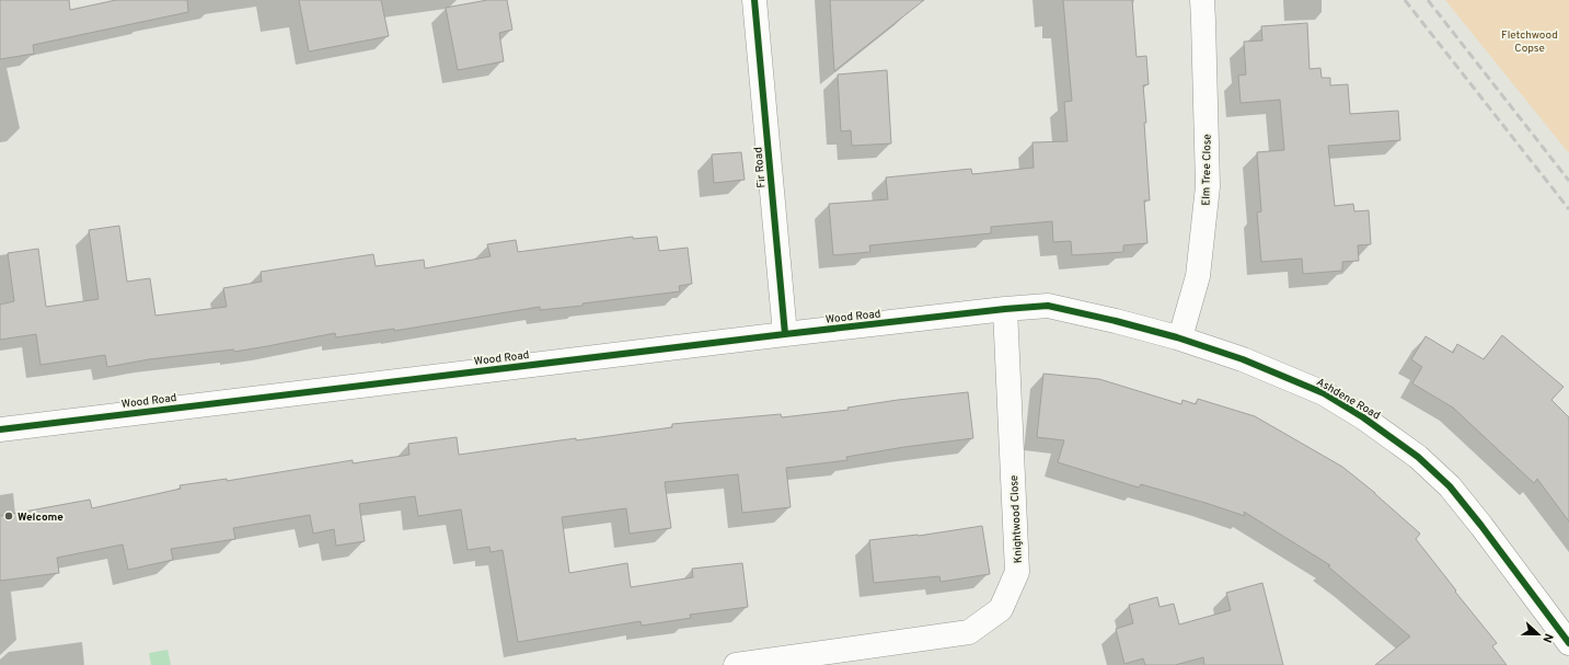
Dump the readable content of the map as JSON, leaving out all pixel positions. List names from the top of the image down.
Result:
{
  "streets": {
    "street": [
      "Fir Road",
      "Elm Tree Close",
      "Wood Road",
      "Ashdene Road",
      "Knightwood Close"
    ]
  },
  "crossings": [
    ["Fir Road", "Wood Road"],
    ["Elm Tree Close", "Ashdene Road"],
    ["Wood Road", "Ashdene Road"],
    ["Wood Road", "Knightwood Close"],
    ["Ashdene Road", "Knightwood Close"]
  ],
  "parks": ["Fletchwood Copse"],
  "places": ["Welcome"],
  "north": "right"
}
